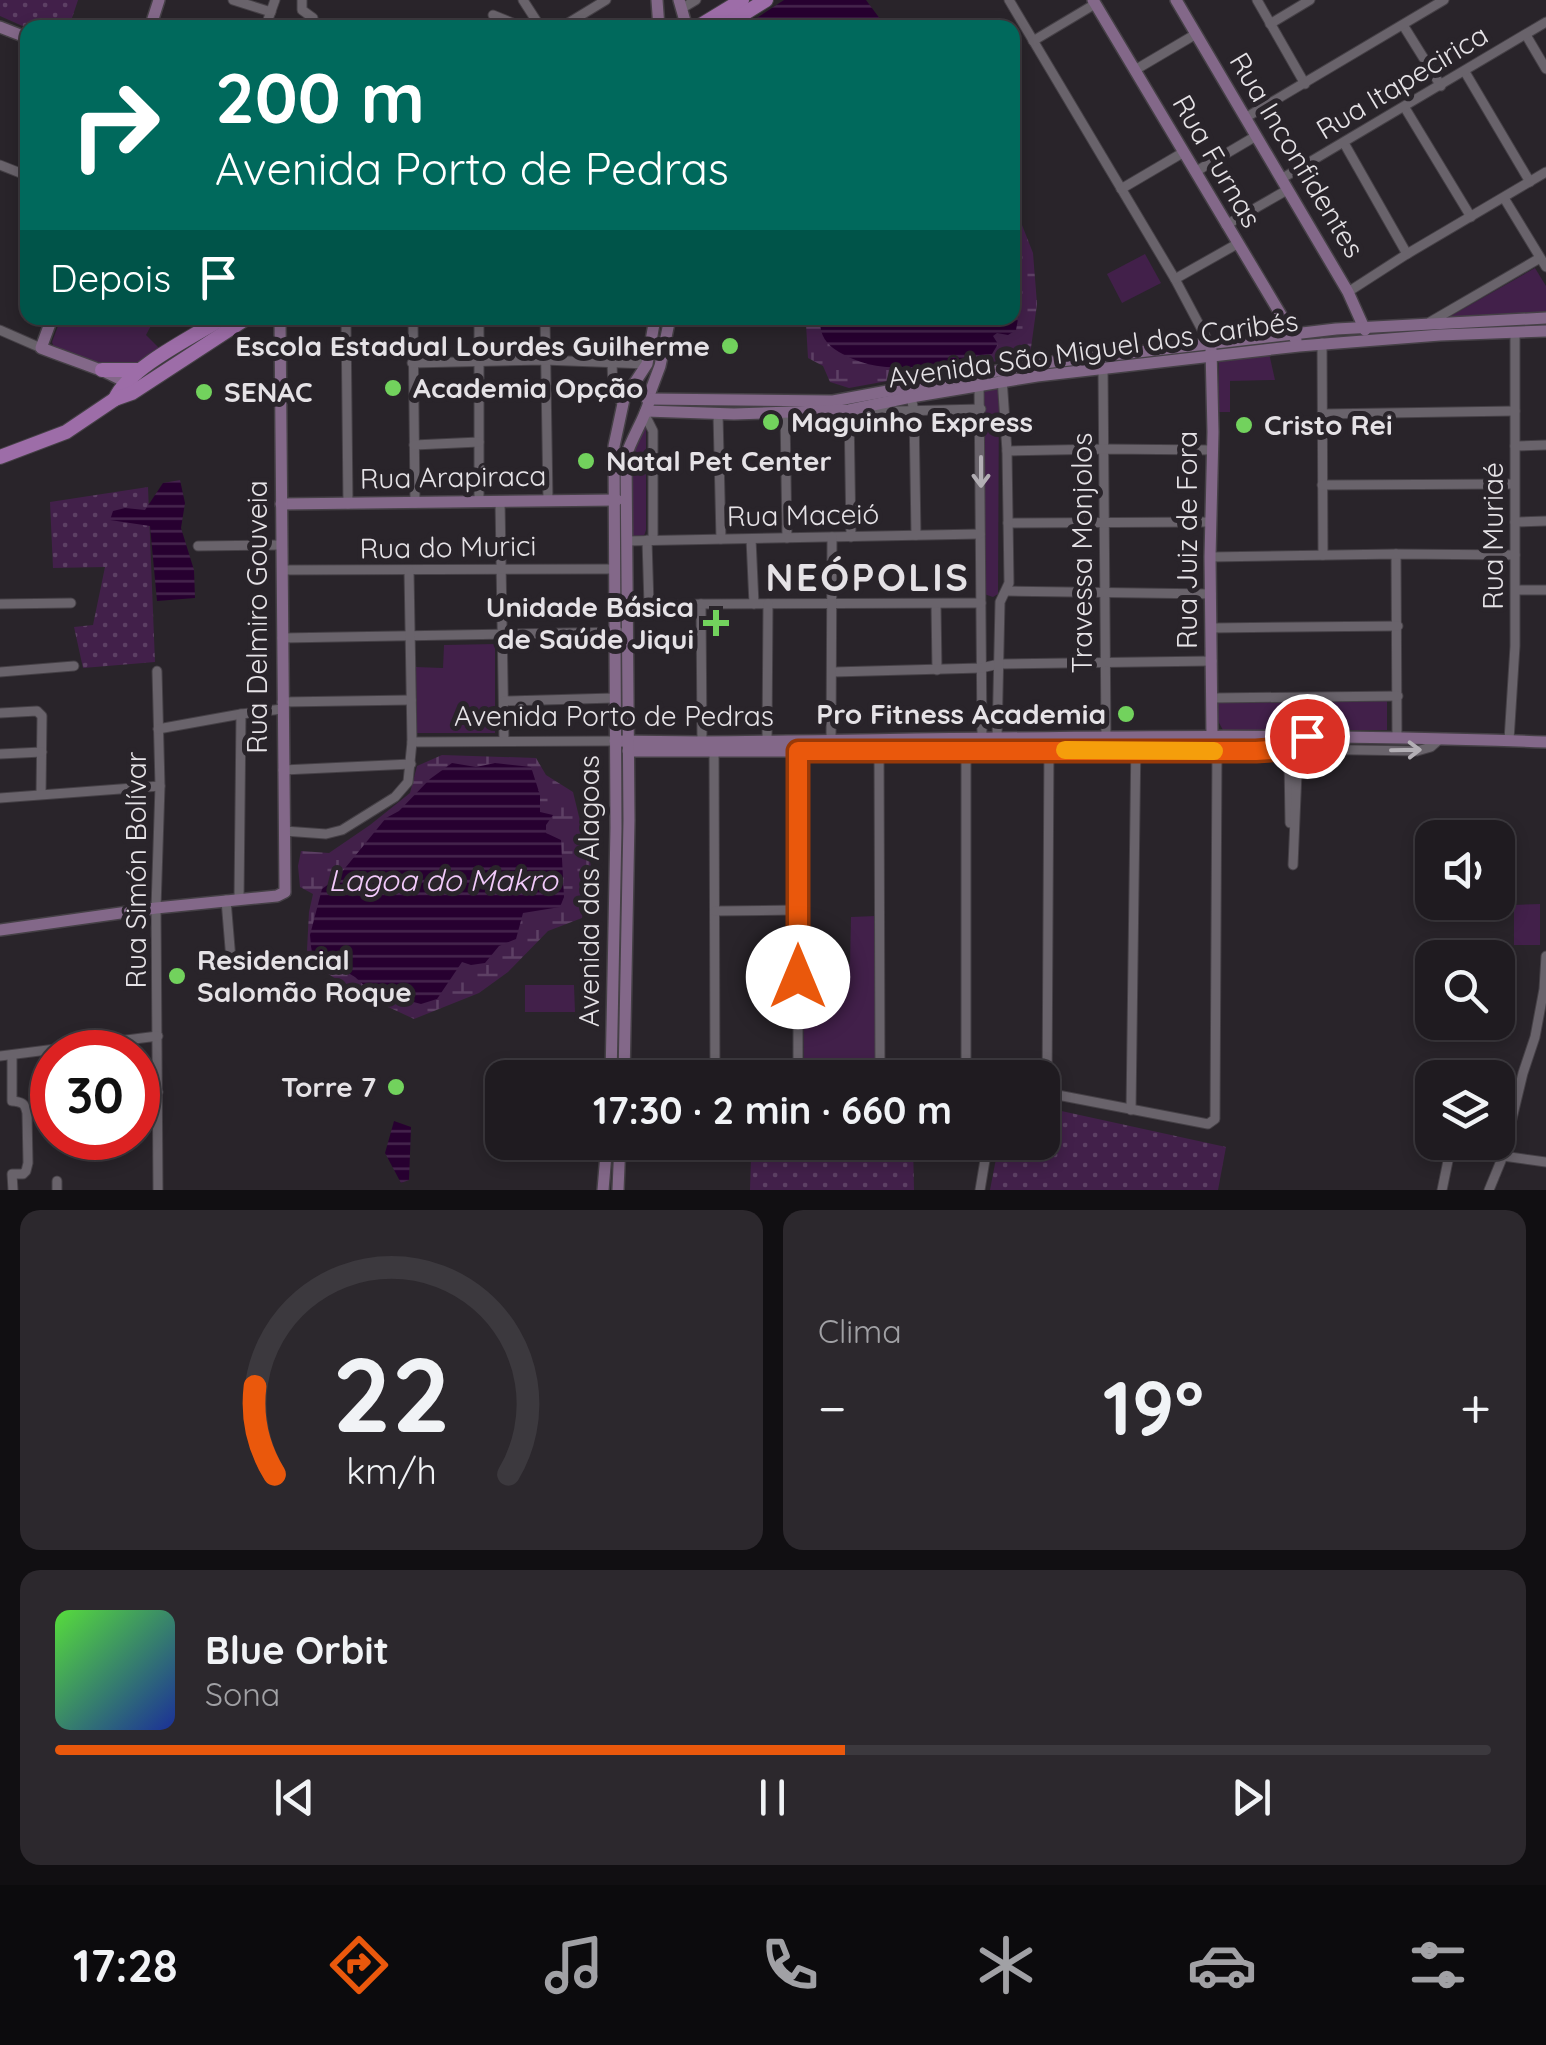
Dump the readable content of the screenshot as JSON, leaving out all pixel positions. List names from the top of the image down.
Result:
{
  "streets": {
    "main road": [
      "Rua Inconfidentes",
      "Rua Furnas",
      "Avenida São Miguel dos Caribés",
      "Rua Arapiraca",
      "Rua Juiz de Fora",
      "Rua Delmiro Gouveia",
      "Avenida Porto de Pedras",
      "Avenida das Alagoas"
    ],
    "street": [
      "Rua Itapecirica",
      "Rua Maceió",
      "Rua Muriaé",
      "Rua do Murici",
      "Travessa Monjolos",
      "Rua Simón Bolívar"
    ]
  },
  "crossings": [
    ["Rua Itapecirica", "Rua Inconfidentes"],
    ["Rua Itapecirica", "Rua Furnas"],
    ["Rua Inconfidentes", "Avenida São Miguel dos Caribés"],
    ["Rua Furnas", "Avenida São Miguel dos Caribés"],
    ["Avenida São Miguel dos Caribés", "Rua Muriaé"],
    ["Avenida São Miguel dos Caribés", "Rua Juiz de Fora"],
    ["Avenida São Miguel dos Caribés", "Travessa Monjolos"],
    ["Avenida São Miguel dos Caribés", "Avenida das Alagoas"],
    ["Rua Arapiraca", "Rua Delmiro Gouveia"],
    ["Rua Arapiraca", "Avenida das Alagoas"],
    ["Rua Maceió", "Avenida das Alagoas"],
    ["Rua Muriaé", "Avenida Porto de Pedras"],
    ["Rua Juiz de Fora", "Avenida Porto de Pedras"],
    ["Rua do Murici", "Rua Delmiro Gouveia"],
    ["Rua do Murici", "Avenida das Alagoas"],
    ["Travessa Monjolos", "Avenida Porto de Pedras"],
    ["Avenida Porto de Pedras", "Avenida das Alagoas"]
  ],
  "districts": ["NEÓPOLIS"],
  "water": ["Lagoa do Makro"],
  "places": {
    "other": [
      "Escola Estadual Lourdes Guilherme",
      "Academia Opção",
      "SENAC",
      "Maguinho Express",
      "Cristo Rei",
      "Natal Pet Center",
      "Pro Fitness Academia",
      "Residencial Salomão Roque",
      "Torre 7"
    ],
    "health": ["Unidade Básica de Saúde Jiqui"]
  },
  "page": {
    "turn": ["200 m", "Avenida Porto de Pedras"],
    "then": "Depois",
    "limit": "30",
    "trip": "17:30 · 2 min · 660 m",
    "tile": "Clima",
    "heat": ["−", "19°", "+"],
    "song": ["Blue Orbit", "Sona"],
    "tabs": "17:28",
    "gauge": ["22", "km/h"]
  }
}
